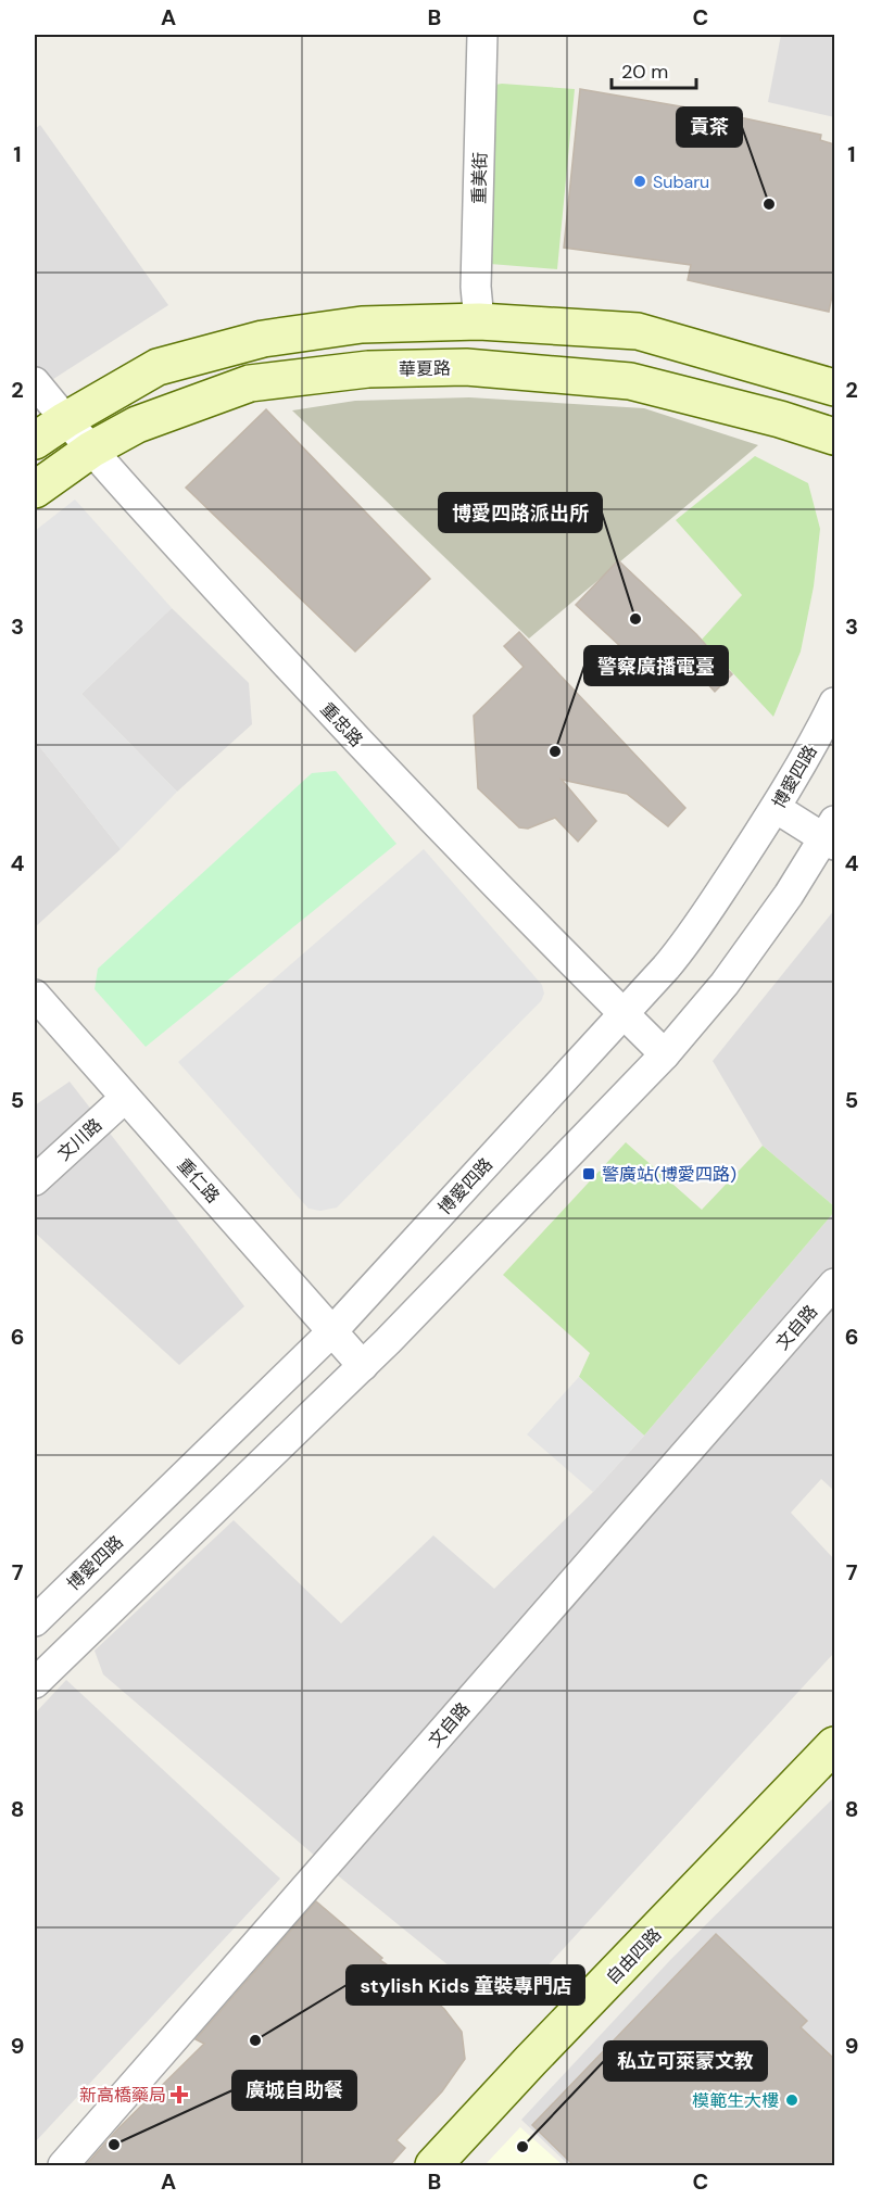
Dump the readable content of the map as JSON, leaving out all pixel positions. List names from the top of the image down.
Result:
{
  "streets": {
    "street": [
      "重美街",
      "華夏路",
      "重忠路",
      "博愛四路",
      "文川路",
      "重仁路",
      "文自路",
      "自由四路"
    ]
  },
  "crossings": [
    ["華夏路", "重忠路"],
    ["重忠路", "博愛四路"],
    ["博愛四路", "重仁路"],
    ["文川路", "重仁路"]
  ],
  "places": {
    "other": [
      "Subaru",
      "貢茶",
      "博愛四路派出所",
      "警察廣播電臺",
      "stylish Kids 童裝專門店",
      "模範生大樓",
      "廣城自助餐",
      "私立可萊蒙文教"
    ],
    "transit": ["警廣站(博愛四路)"],
    "health": ["新高橋藥局"]
  },
  "scale_bar": "20 m",
  "grid": {
    "columns": ["A", "B", "C"],
    "rows": [
      "1",
      "2",
      "3",
      "4",
      "5",
      "6",
      "7",
      "8",
      "9"
    ]
  }
}
